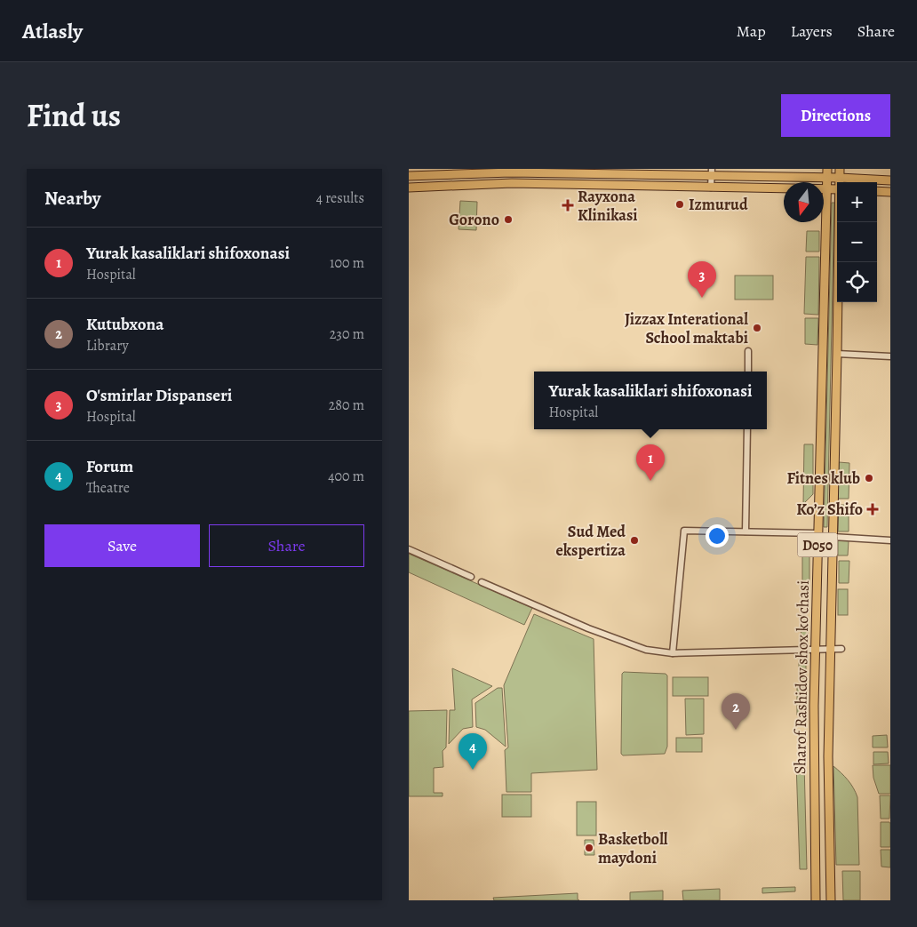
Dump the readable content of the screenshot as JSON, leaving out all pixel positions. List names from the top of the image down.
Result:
{
  "streets": {
    "main road": ["D050", "Sharof Rashidov shox ko'chasi"]
  },
  "crossings": [
    ["D050", "Sharof Rashidov shox ko'chasi"]
  ],
  "places": {
    "other": [
      "Izmurud",
      "Gorono",
      "Jizzax Interational School maktabi",
      "Fitnes klub",
      "Sud Med ekspertiza",
      "Basketboll maydoni"
    ],
    "health": ["Rayxona Klinikasi", "Ko’z Shifo"]
  },
  "north": "bottom",
  "page": {
    "header": "Atlasly",
    "nav": ["Map", "Layers", "Share"],
    "title": "Find us",
    "buttons": [
      "Directions",
      ["Save", "Share"]
    ],
    "heading": ["Nearby", "4 results"],
    "map_buttons": ["+", "−"],
    "list": [
      {
        "mark": "1",
        "name": "Yurak kasaliklari shifoxonasi",
        "note": "Hospital",
        "value": "100 m"
      },
      {
        "mark": "2",
        "name": "Kutubxona",
        "note": "Library",
        "value": "230 m"
      },
      {
        "mark": "3",
        "name": "O'smirlar Dispanseri",
        "note": "Hospital",
        "value": "280 m"
      },
      {
        "mark": "4",
        "name": "Forum",
        "note": "Theatre",
        "value": "400 m"
      }
    ],
    "pins": [
      "3",
      "1",
      "2",
      "4"
    ],
    "popup": ["Yurak kasaliklari shifoxonasi", "Hospital"]
  }
}
